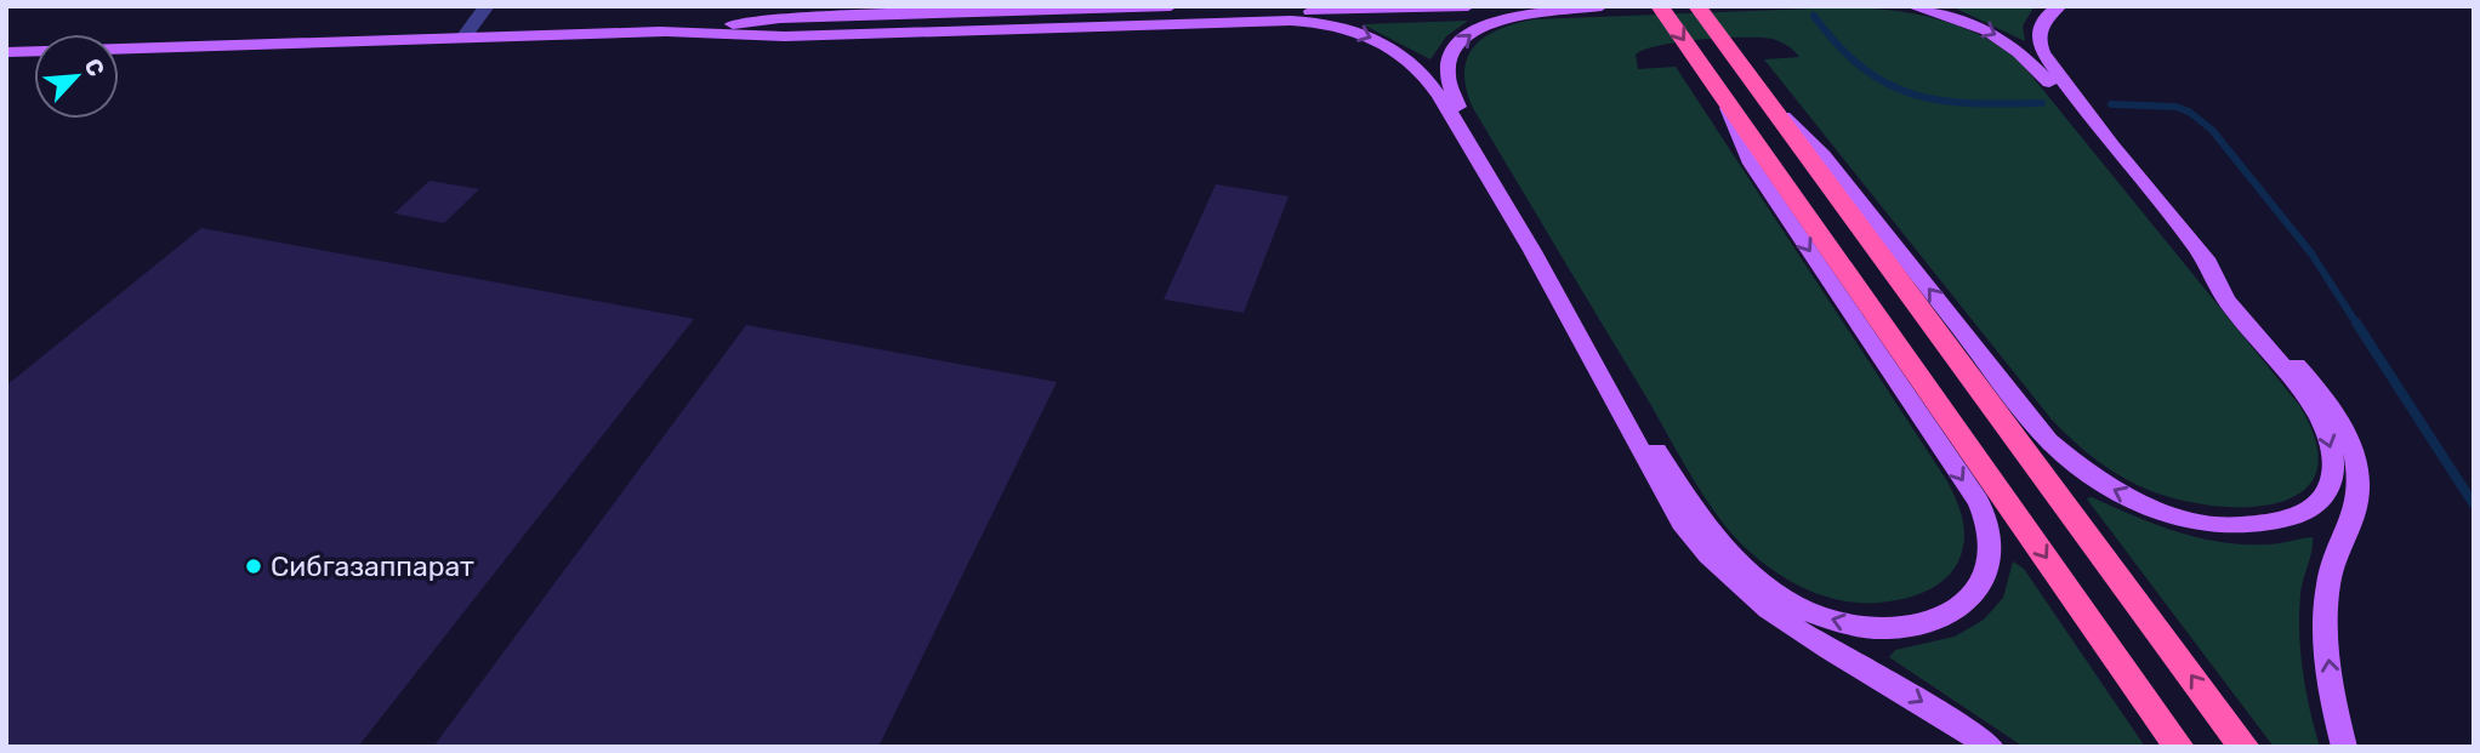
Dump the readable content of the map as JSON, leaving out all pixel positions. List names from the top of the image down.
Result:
{
  "places": ["Сибгазаппарат"],
  "north": "top right"
}
